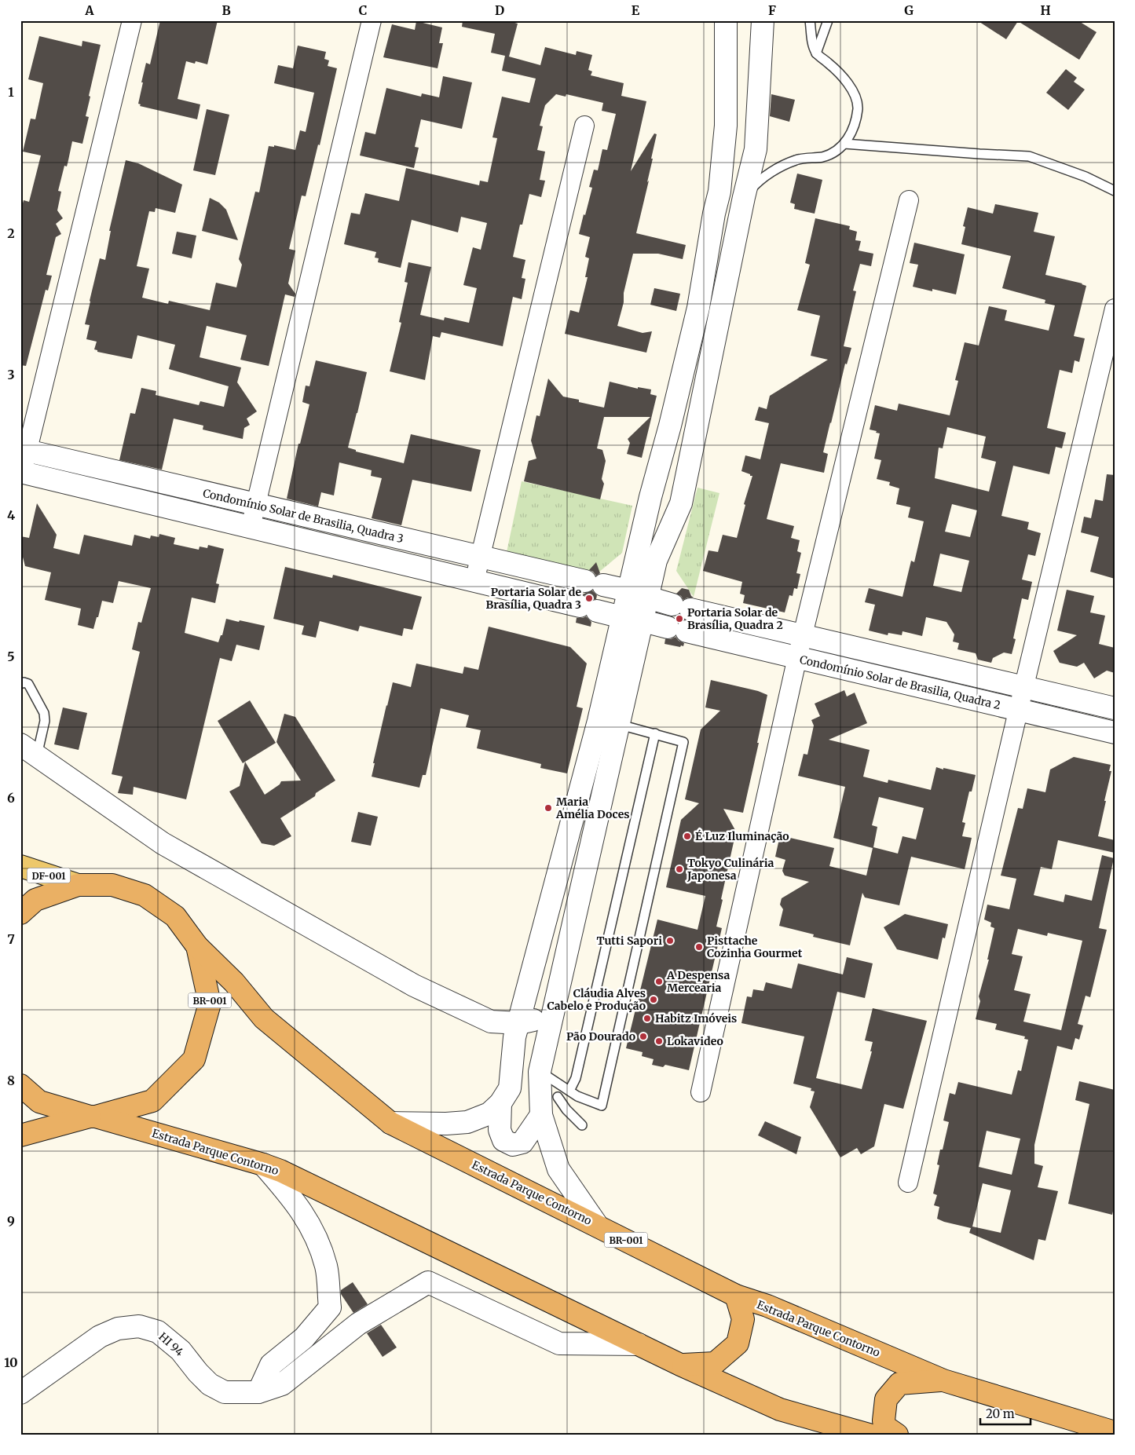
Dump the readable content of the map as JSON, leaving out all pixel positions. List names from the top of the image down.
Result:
{
  "streets": {
    "highway": ["BR-001", "Estrada Parque Contorno"],
    "main road": ["DF-001"],
    "street": ["Condomínio Solar de Brasilia, Quadra 3", "Condomínio Solar de Brasilia, Quadra 2", "HI 94"]
  },
  "crossings": [
    ["DF-001", "BR-001"],
    ["BR-001", "Estrada Parque Contorno"],
    ["Estrada Parque Contorno", "HI 94"]
  ],
  "places": [
    "Portaria Solar de Brasília, Quadra 3",
    "Portaria Solar de Brasília, Quadra 2",
    "Maria Amélia Doces",
    "É Luz Iluminação",
    "Tokyo Culinária Japonesa",
    "Tutti Sapori",
    "Pisttache Cozinha Gourmet",
    "A Despensa Mercearia",
    "Cláudia Alves Cabelo e Produção",
    "Habitz Imóveis",
    "Pão Dourado",
    "Lokavideo"
  ],
  "scale_bar": "20 m",
  "grid": {
    "columns": [
      "A",
      "B",
      "C",
      "D",
      "E",
      "F",
      "G",
      "H"
    ],
    "rows": [
      "1",
      "2",
      "3",
      "4",
      "5",
      "6",
      "7",
      "8",
      "9",
      "10"
    ]
  }
}
